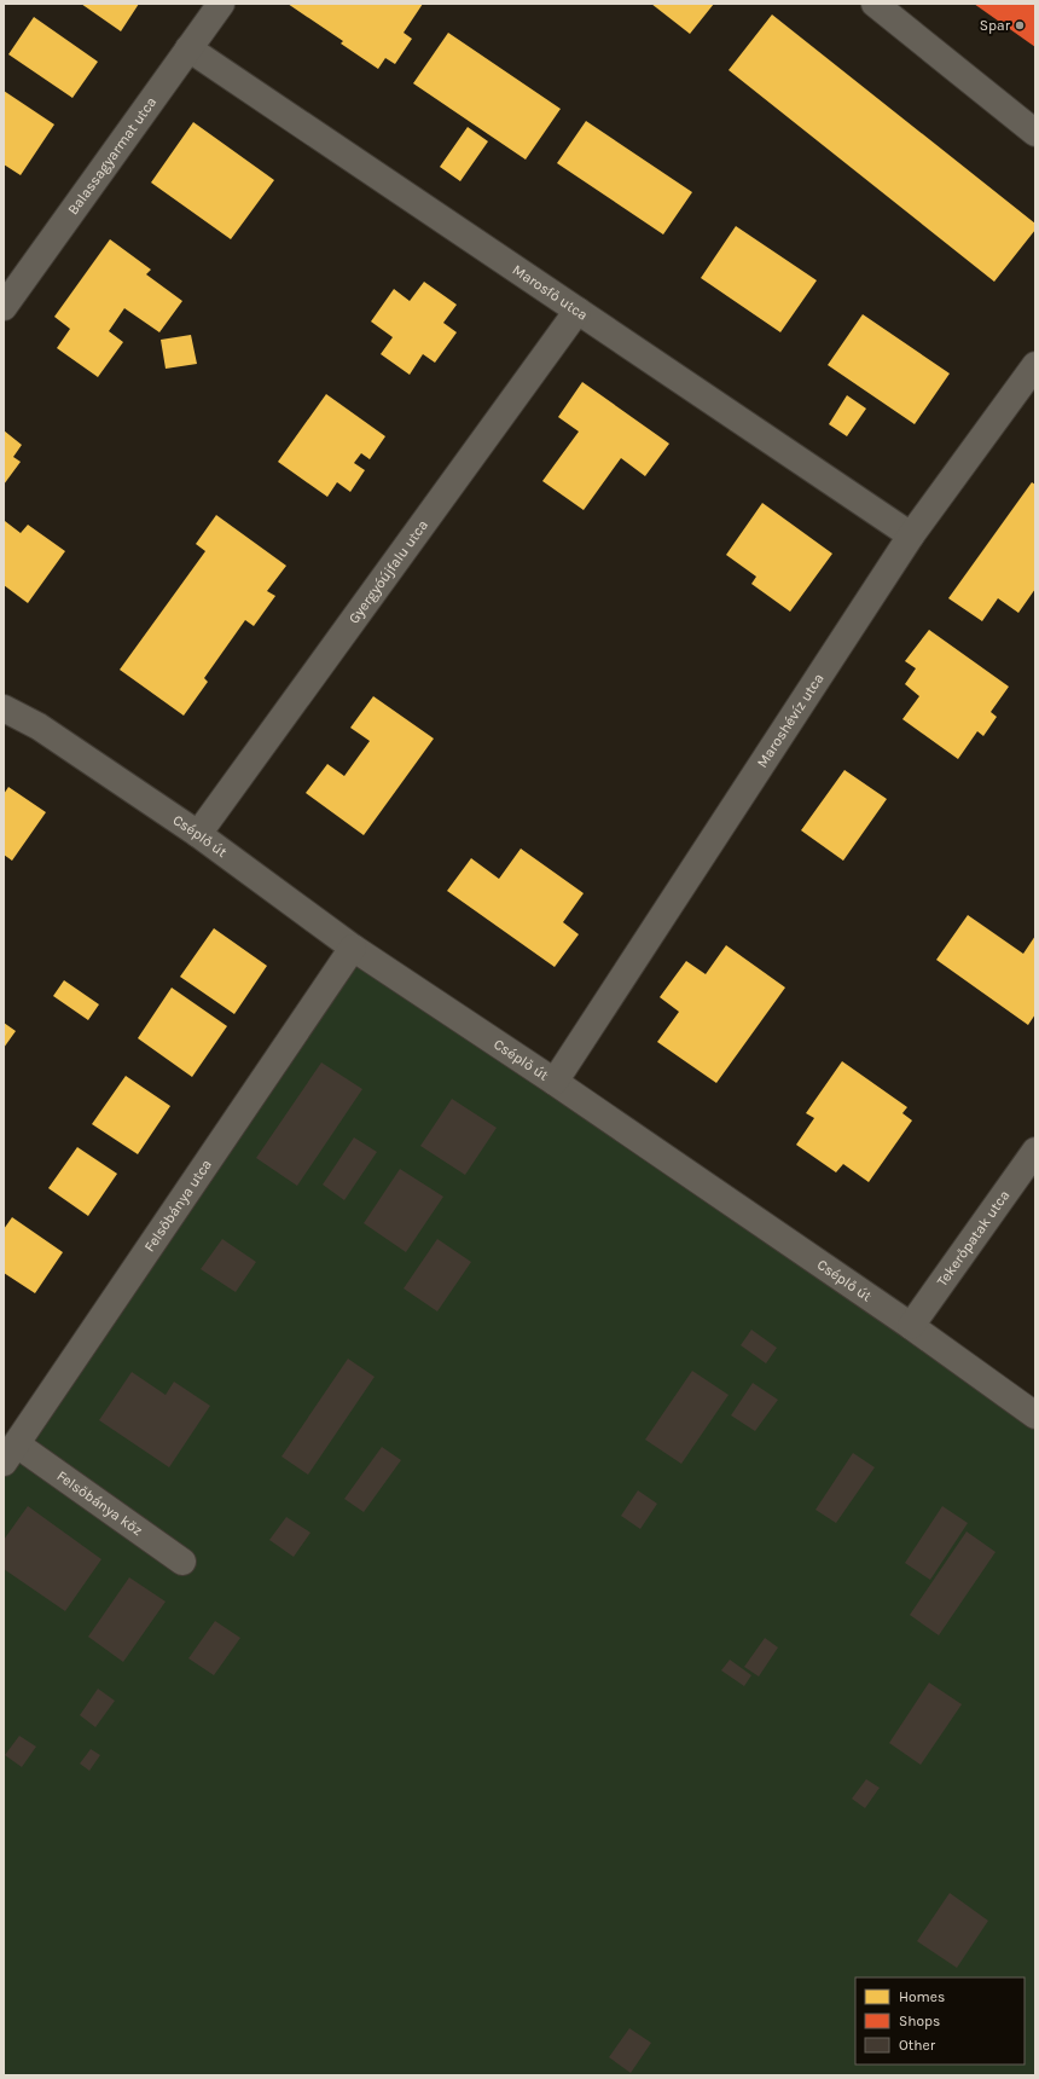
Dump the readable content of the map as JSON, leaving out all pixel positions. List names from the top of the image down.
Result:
{
  "streets": {
    "street": [
      "Balassagyarmat utca",
      "Marosfő utca",
      "Gyergyóújfalu utca",
      "Maroshévíz utca",
      "Cséplő út",
      "Felsőbánya utca",
      "Tekerőpatak utca",
      "Felsőbánya köz"
    ]
  },
  "crossings": [
    ["Balassagyarmat utca", "Marosfő utca"],
    ["Marosfő utca", "Gyergyóújfalu utca"],
    ["Marosfő utca", "Maroshévíz utca"],
    ["Gyergyóújfalu utca", "Cséplő út"],
    ["Maroshévíz utca", "Cséplő út"],
    ["Cséplő út", "Felsőbánya utca"],
    ["Cséplő út", "Tekerőpatak utca"],
    ["Felsőbánya utca", "Felsőbánya köz"]
  ],
  "places": ["Spar"],
  "legend": ["Homes", "Shops", "Other"]
}
